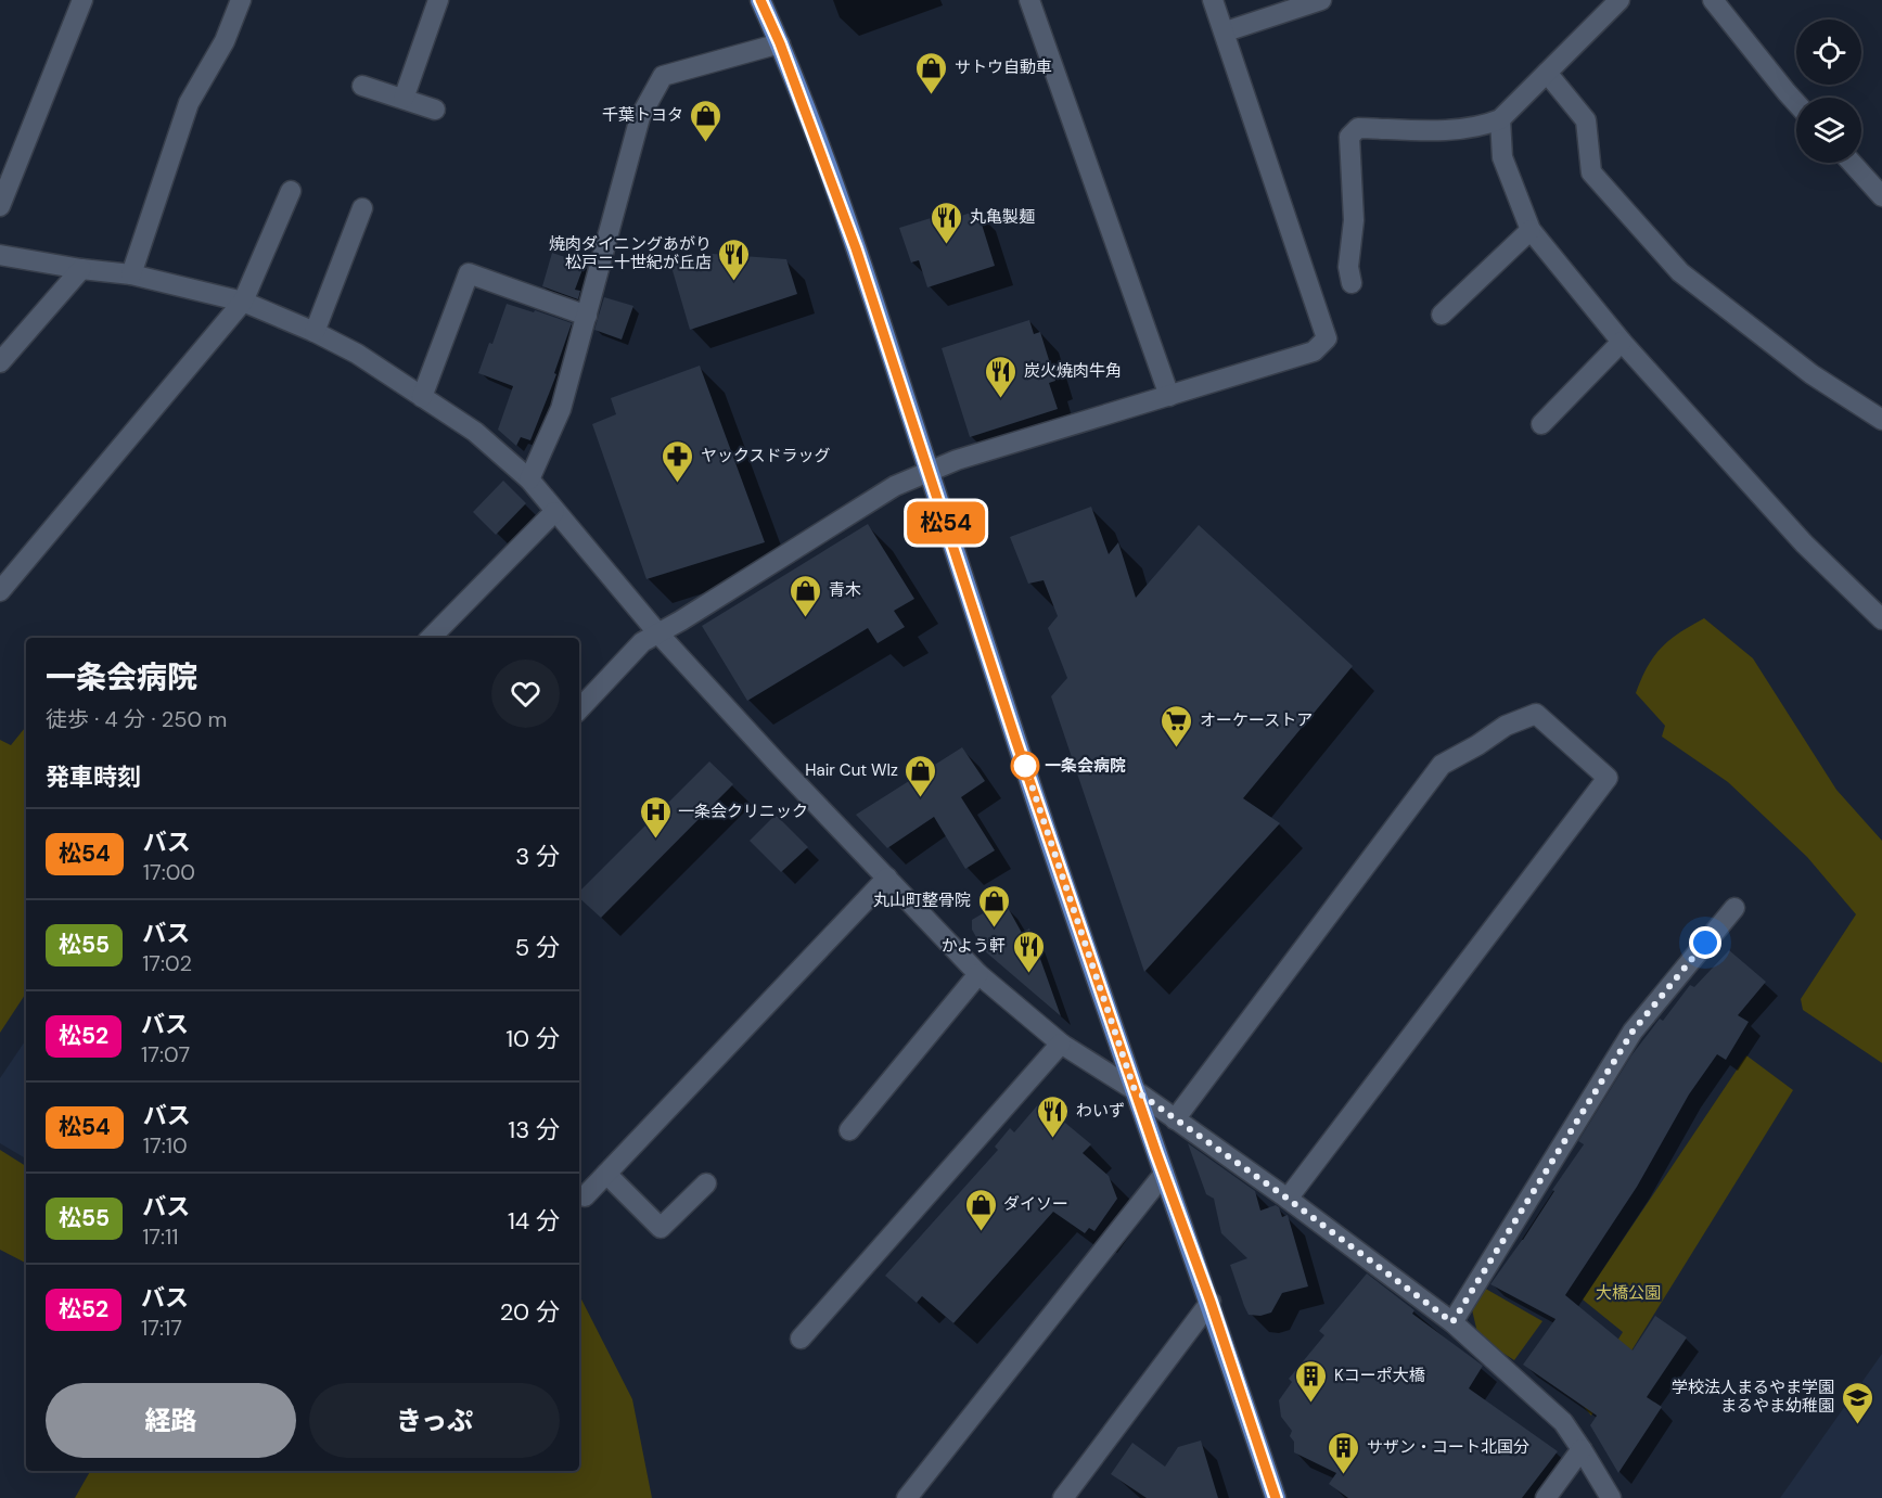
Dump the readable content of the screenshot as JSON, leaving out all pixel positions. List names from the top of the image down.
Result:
{
  "parks": ["大橋公園"],
  "places": {
    "shop": [
      "サトウ自動車",
      "千葉トヨタ",
      "青木",
      "Hair Cut WIz",
      "丸山町整骨院",
      "ダイソー"
    ],
    "restaurant": [
      "丸亀製麺",
      "焼肉ダイニングあがり 松戸二十世紀が丘店",
      "炭火焼肉牛角",
      "かよう軒",
      "わいず"
    ],
    "pharmacy": ["ヤックスドラッグ"],
    "supermarket": ["オーケーストア"],
    "other": ["一条会病院"],
    "hospital": ["一条会クリニック"],
    "building": ["Kコーポ大橋", "サザン・コート北国分"],
    "school or university": ["学校法人まるやま学園 まるやま幼稚園"]
  },
  "lines": ["bus line 松54"],
  "page": {
    "on_map": "松54",
    "heading": [
      ["一条会病院", "徒歩 · 4 分 · 250 m"],
      "発車時刻"
    ],
    "list": [
      {
        "mark": "松54",
        "name": "バス",
        "note": "17:00",
        "value": "3 分"
      },
      {
        "mark": "松55",
        "name": "バス",
        "note": "17:02",
        "value": "5 分"
      },
      {
        "mark": "松52",
        "name": "バス",
        "note": "17:07",
        "value": "10 分"
      },
      {
        "mark": "松54",
        "name": "バス",
        "note": "17:10",
        "value": "13 分"
      },
      {
        "mark": "松55",
        "name": "バス",
        "note": "17:11",
        "value": "14 分"
      },
      {
        "mark": "松52",
        "name": "バス",
        "note": "17:17",
        "value": "20 分"
      }
    ],
    "buttons": ["経路", "きっぷ"]
  }
}
